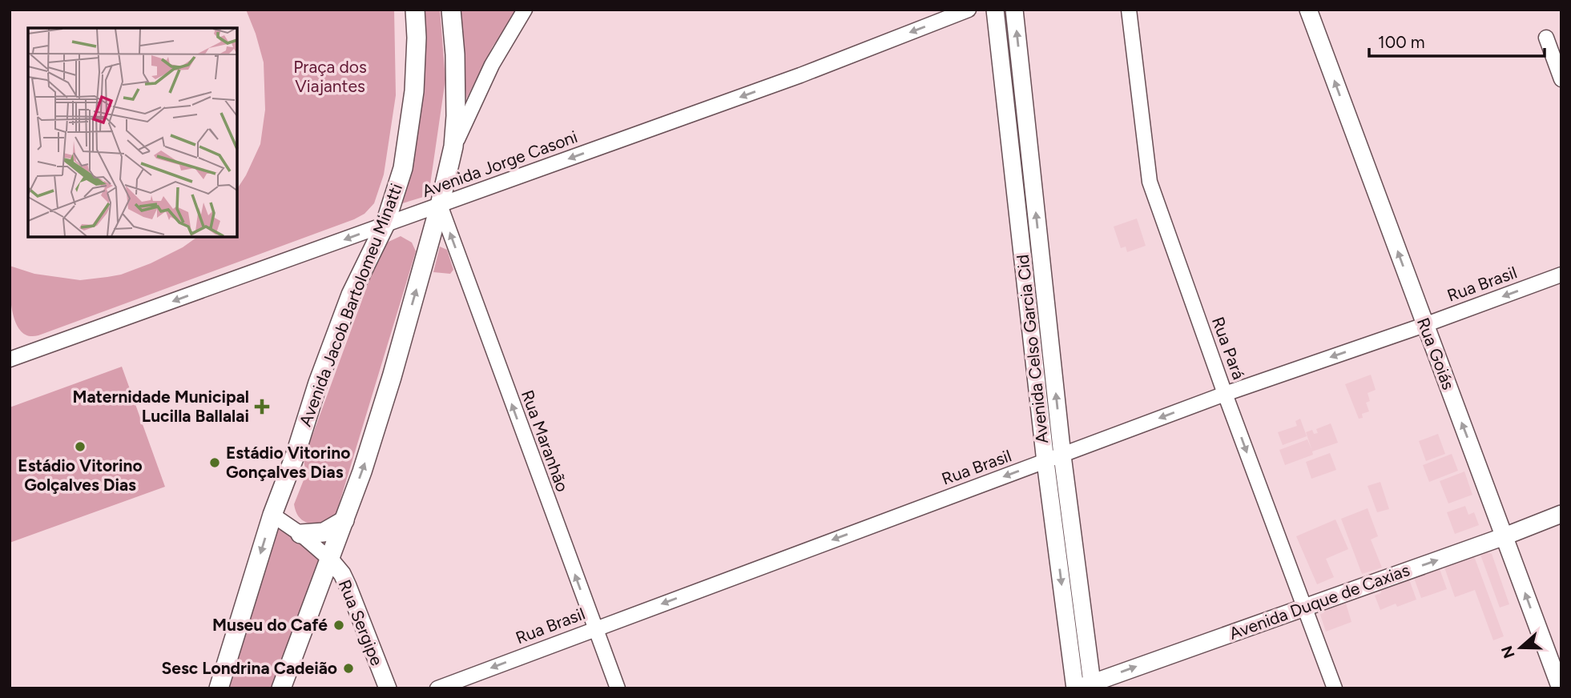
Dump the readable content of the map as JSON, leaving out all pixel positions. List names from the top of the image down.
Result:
{
  "streets": {
    "main road": [
      "Avenida Jacob Bartolomeu Minatti",
      "Avenida Celso Garcia Cid",
      "Rua Goiás",
      "Avenida Duque de Caxias",
      "Rua Sergipe"
    ],
    "street": [
      "Avenida Jorge Casoni",
      "Rua Brasil",
      "Rua Pará",
      "Rua Maranhão"
    ]
  },
  "crossings": [
    ["Avenida Jorge Casoni", "Avenida Jacob Bartolomeu Minatti"],
    ["Avenida Jorge Casoni", "Rua Maranhão"],
    ["Rua Brasil", "Rua Pará"],
    ["Rua Brasil", "Avenida Celso Garcia Cid"],
    ["Rua Brasil", "Rua Goiás"],
    ["Rua Brasil", "Rua Maranhão"],
    ["Rua Pará", "Avenida Duque de Caxias"],
    ["Avenida Celso Garcia Cid", "Avenida Duque de Caxias"],
    ["Rua Goiás", "Avenida Duque de Caxias"]
  ],
  "one_way": [
    "Avenida Jorge Casoni",
    "Rua Brasil",
    "Rua Goiás",
    "Rua Maranhão",
    "Avenida Duque de Caxias"
  ],
  "parks": ["Praça dos Viajantes"],
  "places": {
    "health": ["Maternidade Municipal Lucilla Ballalai"],
    "other": [
      "Estádio Vitorino Golçalves Dias",
      "Estádio Vitorino Gonçalves Dias",
      "Museu do Café",
      "Sesc Londrina Cadeião"
    ]
  },
  "scale_bar": "100 m",
  "north": "left"
}
